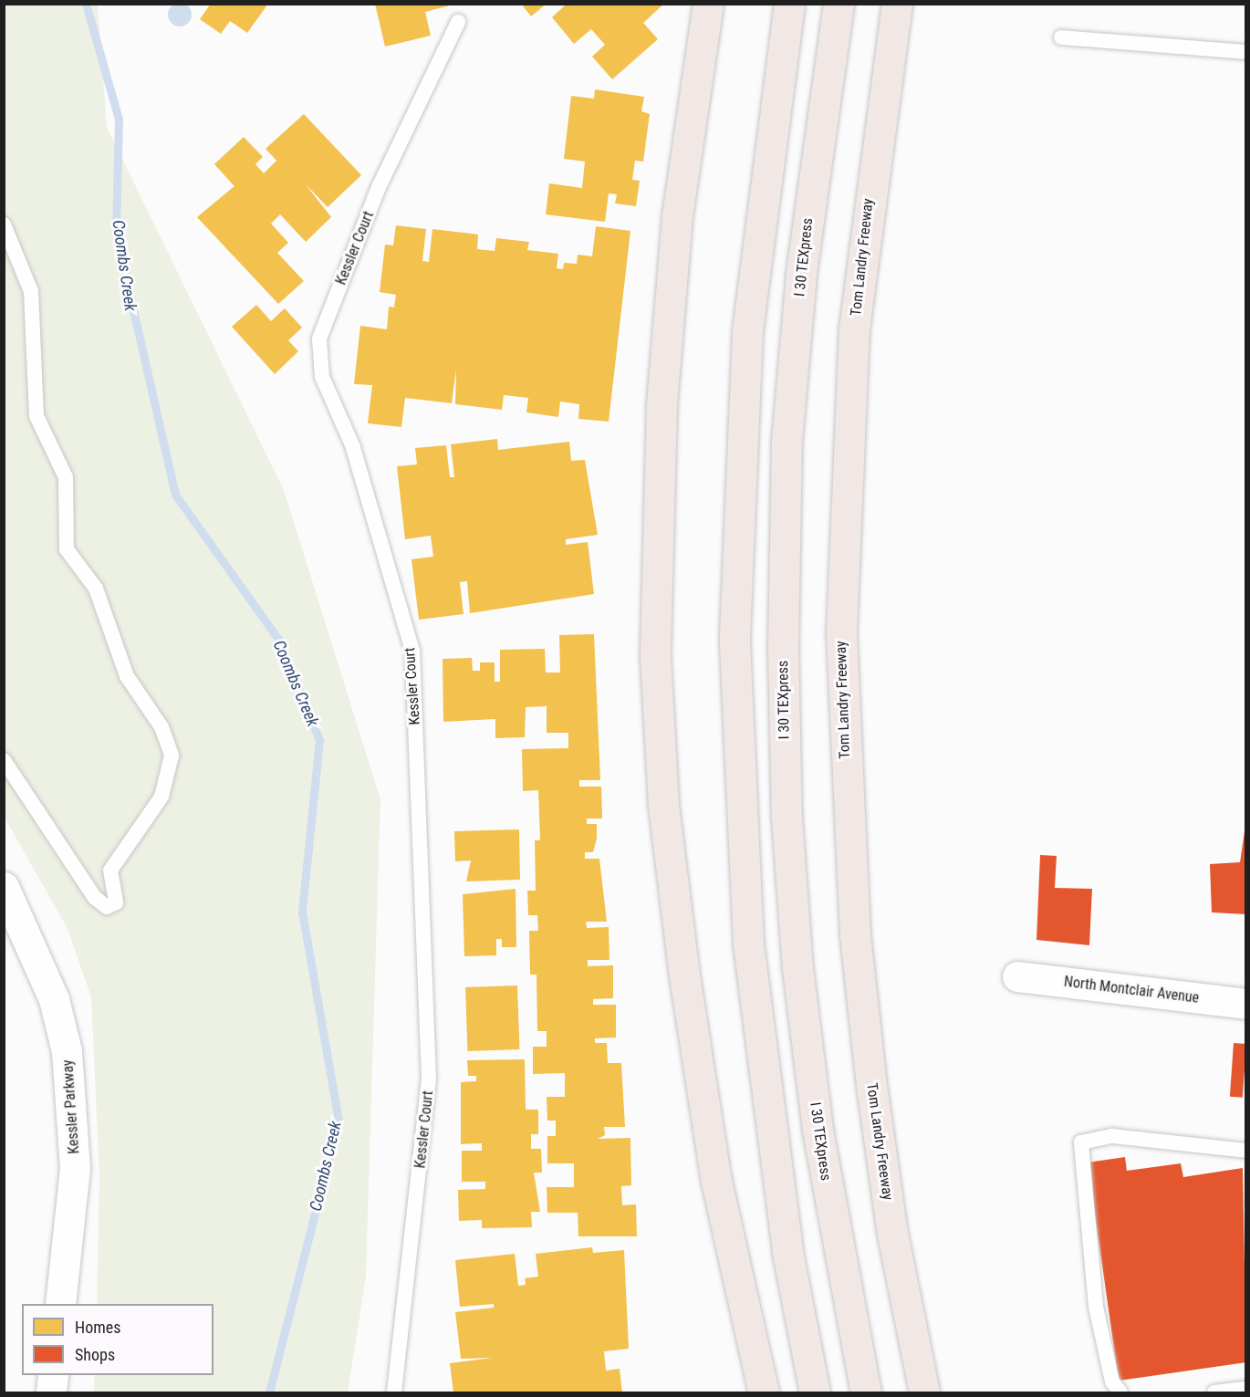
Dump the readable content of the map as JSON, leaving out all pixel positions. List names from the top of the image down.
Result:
{
  "streets": {
    "highway": ["I 30 TEXpress", "Tom Landry Freeway"],
    "street": ["North Montclair Avenue", "Kessler Parkway"],
    "lane": ["Kessler Court"]
  },
  "water": ["Coombs Creek"],
  "legend": ["Homes", "Shops"]
}
